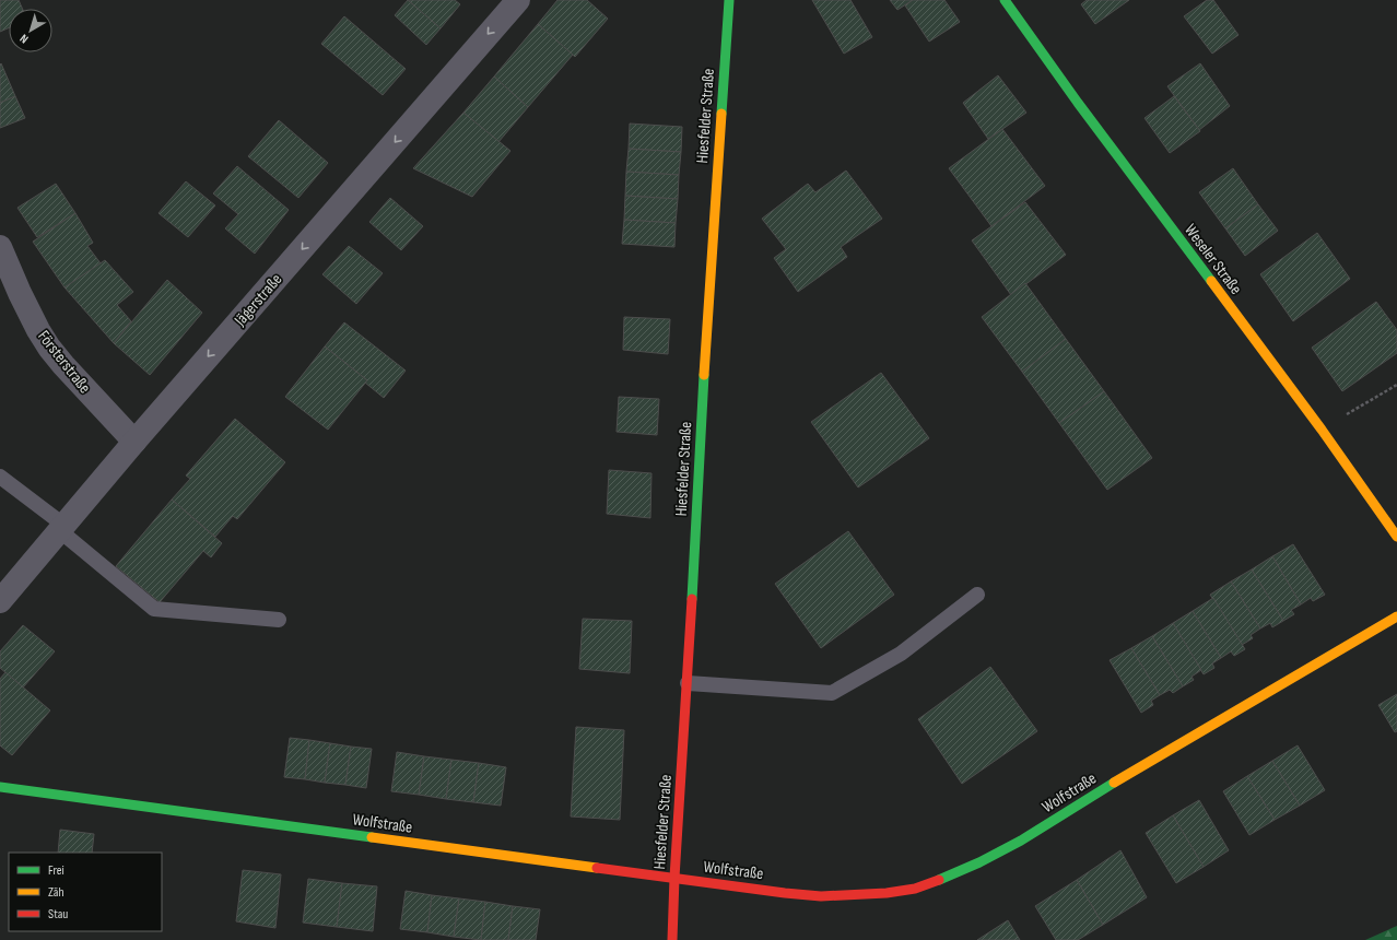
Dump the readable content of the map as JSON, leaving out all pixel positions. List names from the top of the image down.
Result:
{
  "streets": {
    "street": [
      "Hiesfelder Straße",
      "Weseler Straße",
      "Jägerstraße",
      "Försterstraße",
      "Wolfstraße"
    ]
  },
  "crossings": [
    ["Hiesfelder Straße", "Wolfstraße"],
    ["Jägerstraße", "Försterstraße"]
  ],
  "one_way": ["Jägerstraße"],
  "legend": ["Frei", "Zäh", "Stau"],
  "north": "bottom left"
}
